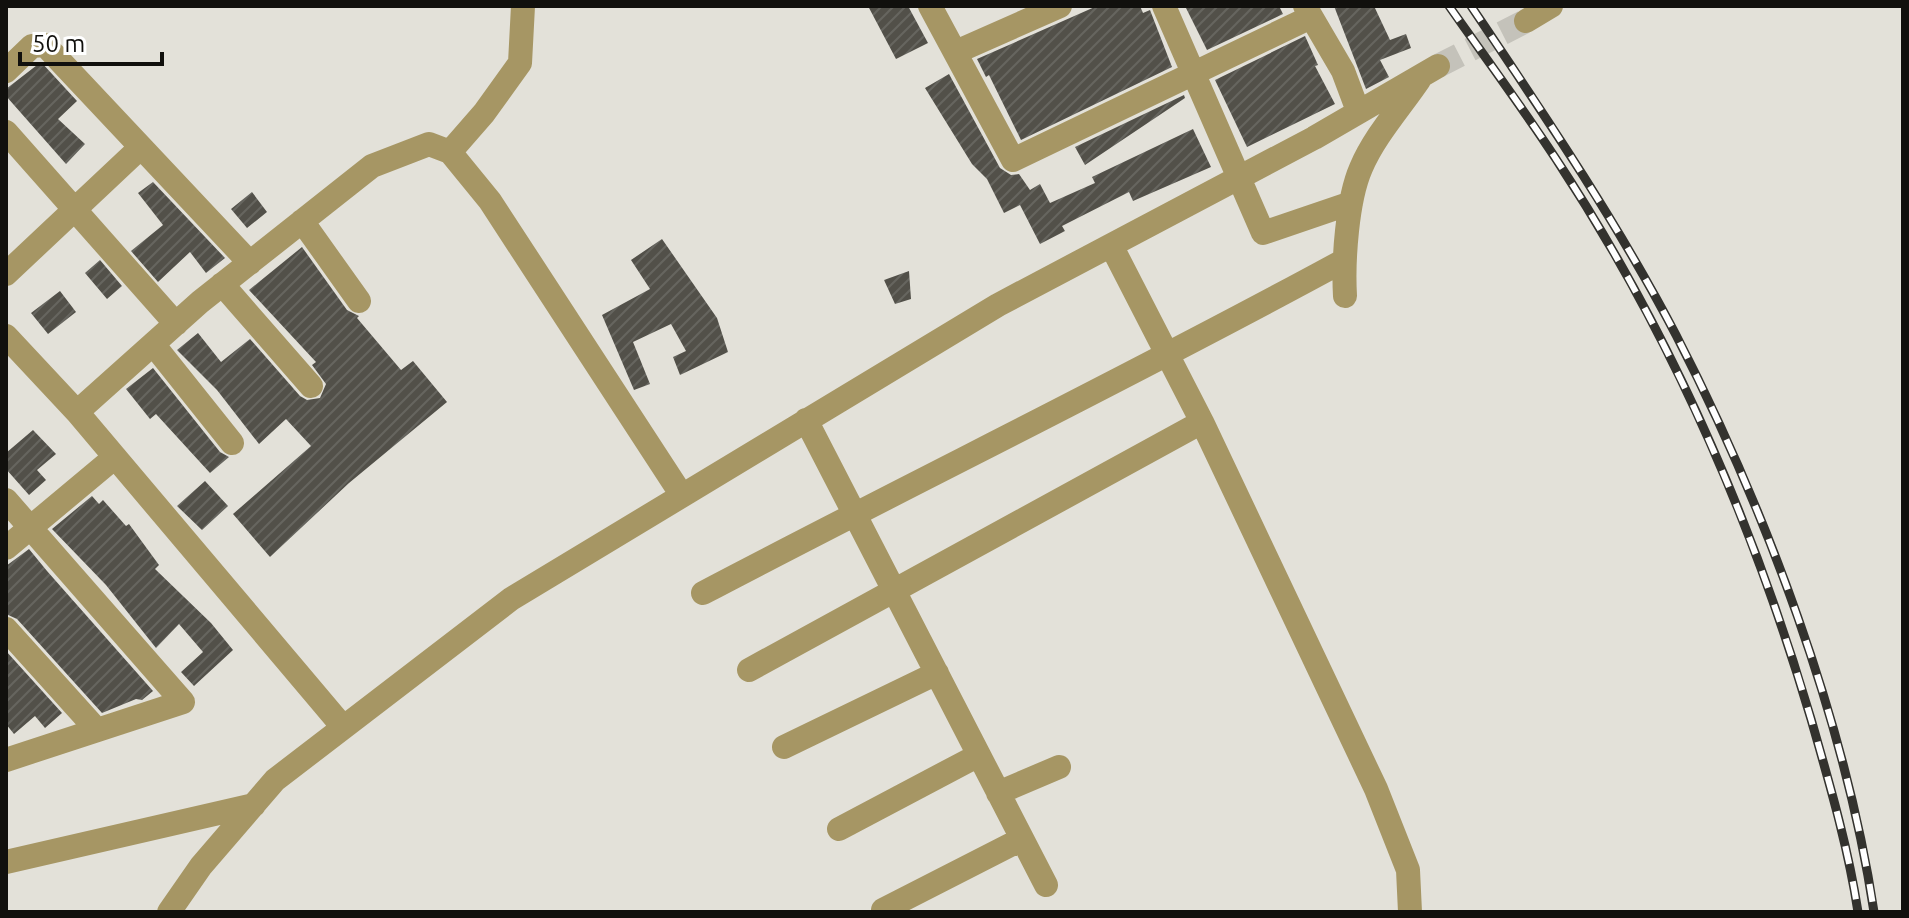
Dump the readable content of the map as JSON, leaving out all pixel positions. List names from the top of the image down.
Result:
{
  "scale_bar": "50 m"
}
